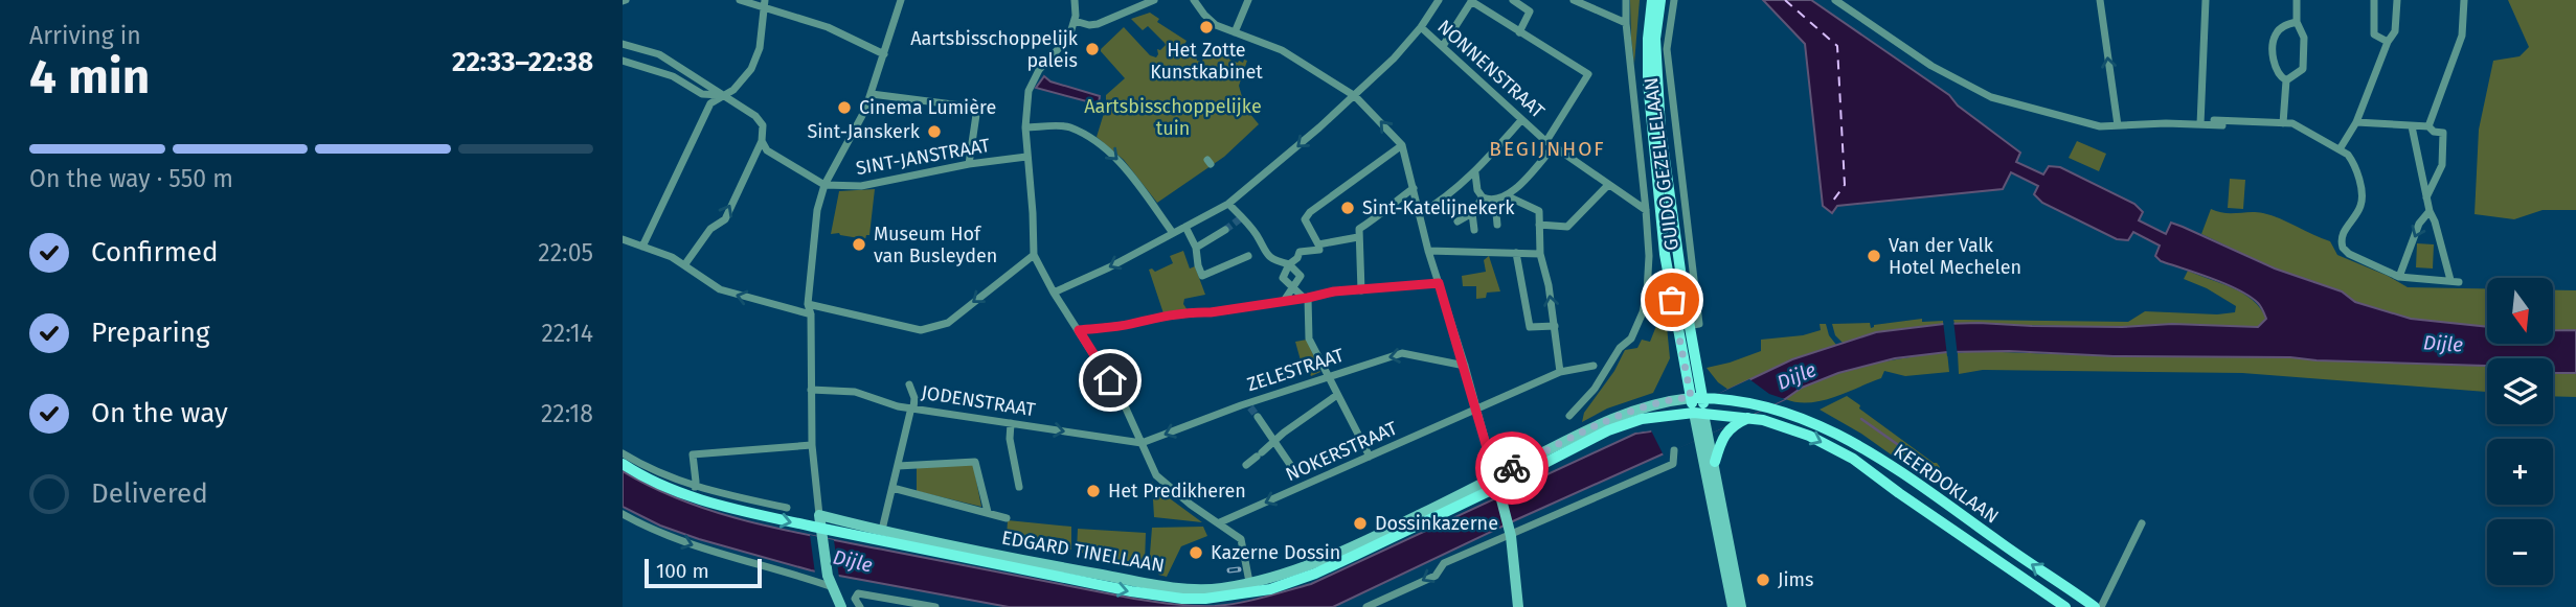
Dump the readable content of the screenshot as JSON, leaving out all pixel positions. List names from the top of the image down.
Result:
{
  "streets": {
    "main road": ["GUIDO GEZELLELAAN", "KEERDOKLAAN", "EDGARD TINELLAAN"],
    "street": [
      "NONNENSTRAAT",
      "SINT-JANSTRAAT",
      "ZELESTRAAT",
      "JODENSTRAAT",
      "NOKERSTRAAT"
    ]
  },
  "crossings": [
    ["NONNENSTRAAT", "GUIDO GEZELLELAAN"],
    ["GUIDO GEZELLELAAN", "KEERDOKLAAN"],
    ["ZELESTRAAT", "JODENSTRAAT"]
  ],
  "one_way": ["JODENSTRAAT"],
  "districts": ["BEGIJNHOF"],
  "water": ["Dijle"],
  "parks": ["Aartsbisschoppelijke tuin"],
  "places": [
    "Het Zotte Kunstkabinet",
    "Aartsbisschoppelijk paleis",
    "Cinema Lumière",
    "Sint-Janskerk",
    "Sint-Katelijnekerk",
    "Museum Hof van Busleyden",
    "Van der Valk Hotel Mechelen",
    "Het Predikheren",
    "Dossinkazerne",
    "Kazerne Dossin",
    "Jims"
  ],
  "scale_bar": "100 m",
  "north": "bottom",
  "page": {
    "heading": ["4 min", "Arriving in", "22:33–22:38"],
    "bar": "On the way · 550 m",
    "list": [
      ["Confirmed", "22:05"],
      ["Preparing", "22:14"],
      ["On the way", "22:18"],
      "Delivered"
    ],
    "map_buttons": ["+", "−"],
    "scale": "100 m"
  }
}
